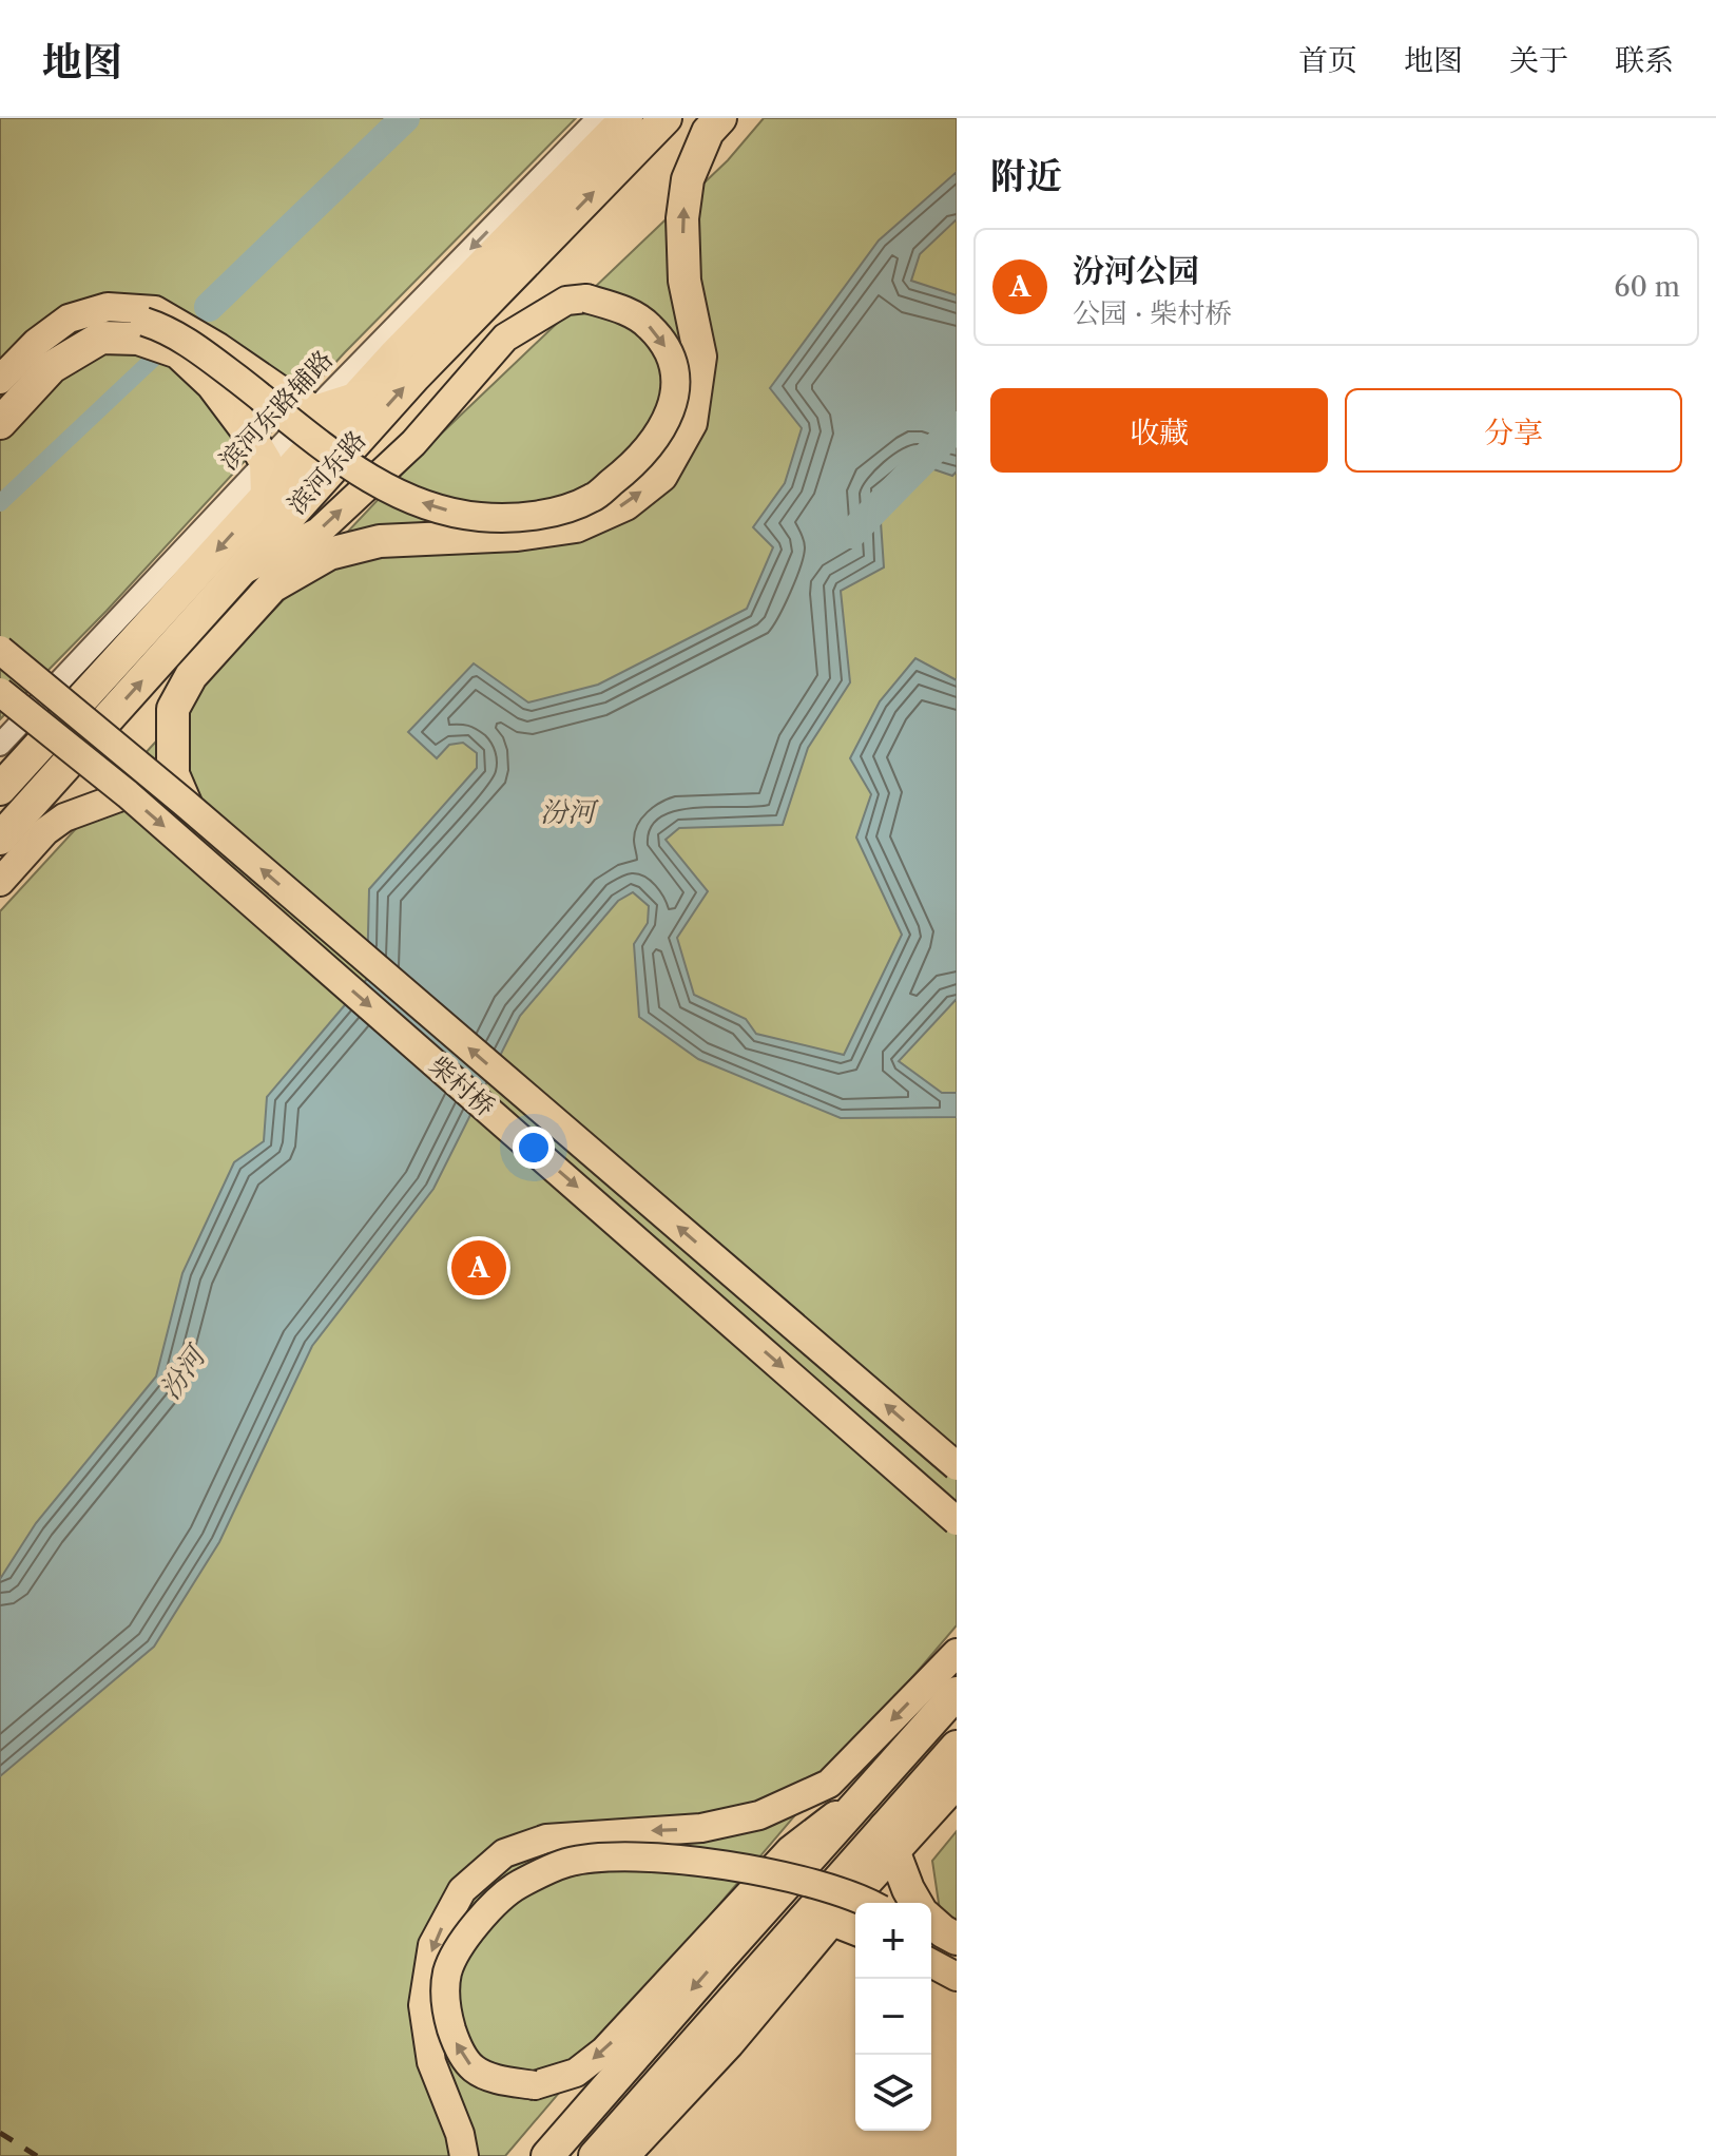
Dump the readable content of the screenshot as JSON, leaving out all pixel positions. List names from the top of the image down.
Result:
{
  "streets": {
    "highway": ["滨河东路"],
    "main road": ["柴村桥"],
    "street": ["滨河东路辅路"]
  },
  "one_way": ["滨河东路辅路"],
  "water": ["汾河"],
  "page": {
    "header": "地图",
    "nav": [
      "首页",
      "地图",
      "关于",
      "联系"
    ],
    "heading": "附近",
    "list": [
      {
        "mark": "A",
        "name": "汾河公园",
        "note": "公园 · 柴村桥",
        "value": "60 m"
      }
    ],
    "buttons": ["收藏", "分享"],
    "pins": "A",
    "map_buttons": ["+", "−"]
  }
}
